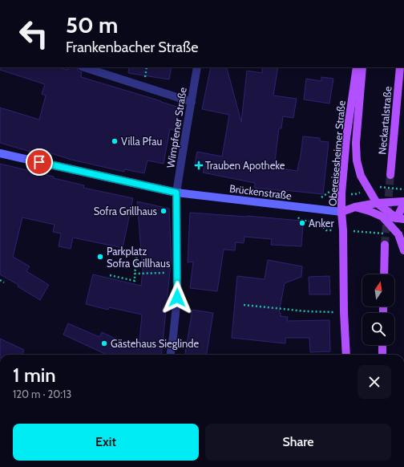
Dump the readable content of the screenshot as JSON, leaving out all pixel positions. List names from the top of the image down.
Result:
{
  "streets": {
    "main road": ["Neckartalstraße", "Obereisesheimer Straße", "Brückenstraße"],
    "street": ["Wimpfener Straße"]
  },
  "crossings": [
    ["Wimpfener Straße", "Brückenstraße"],
    ["Obereisesheimer Straße", "Brückenstraße"]
  ],
  "places": {
    "other": [
      "Villa Pfau",
      "Sofra Grillhaus",
      "Anker",
      "Parkplatz Sofra Grillhaus",
      "Gästehaus Sieglinde"
    ],
    "health": ["Trauben Apotheke"]
  },
  "north": "top",
  "page": {
    "turn": ["50 m", "Frankenbacher Straße"],
    "heading": ["1 min", "120 m · 20:13"],
    "buttons": ["Exit", "Share"]
  }
}
